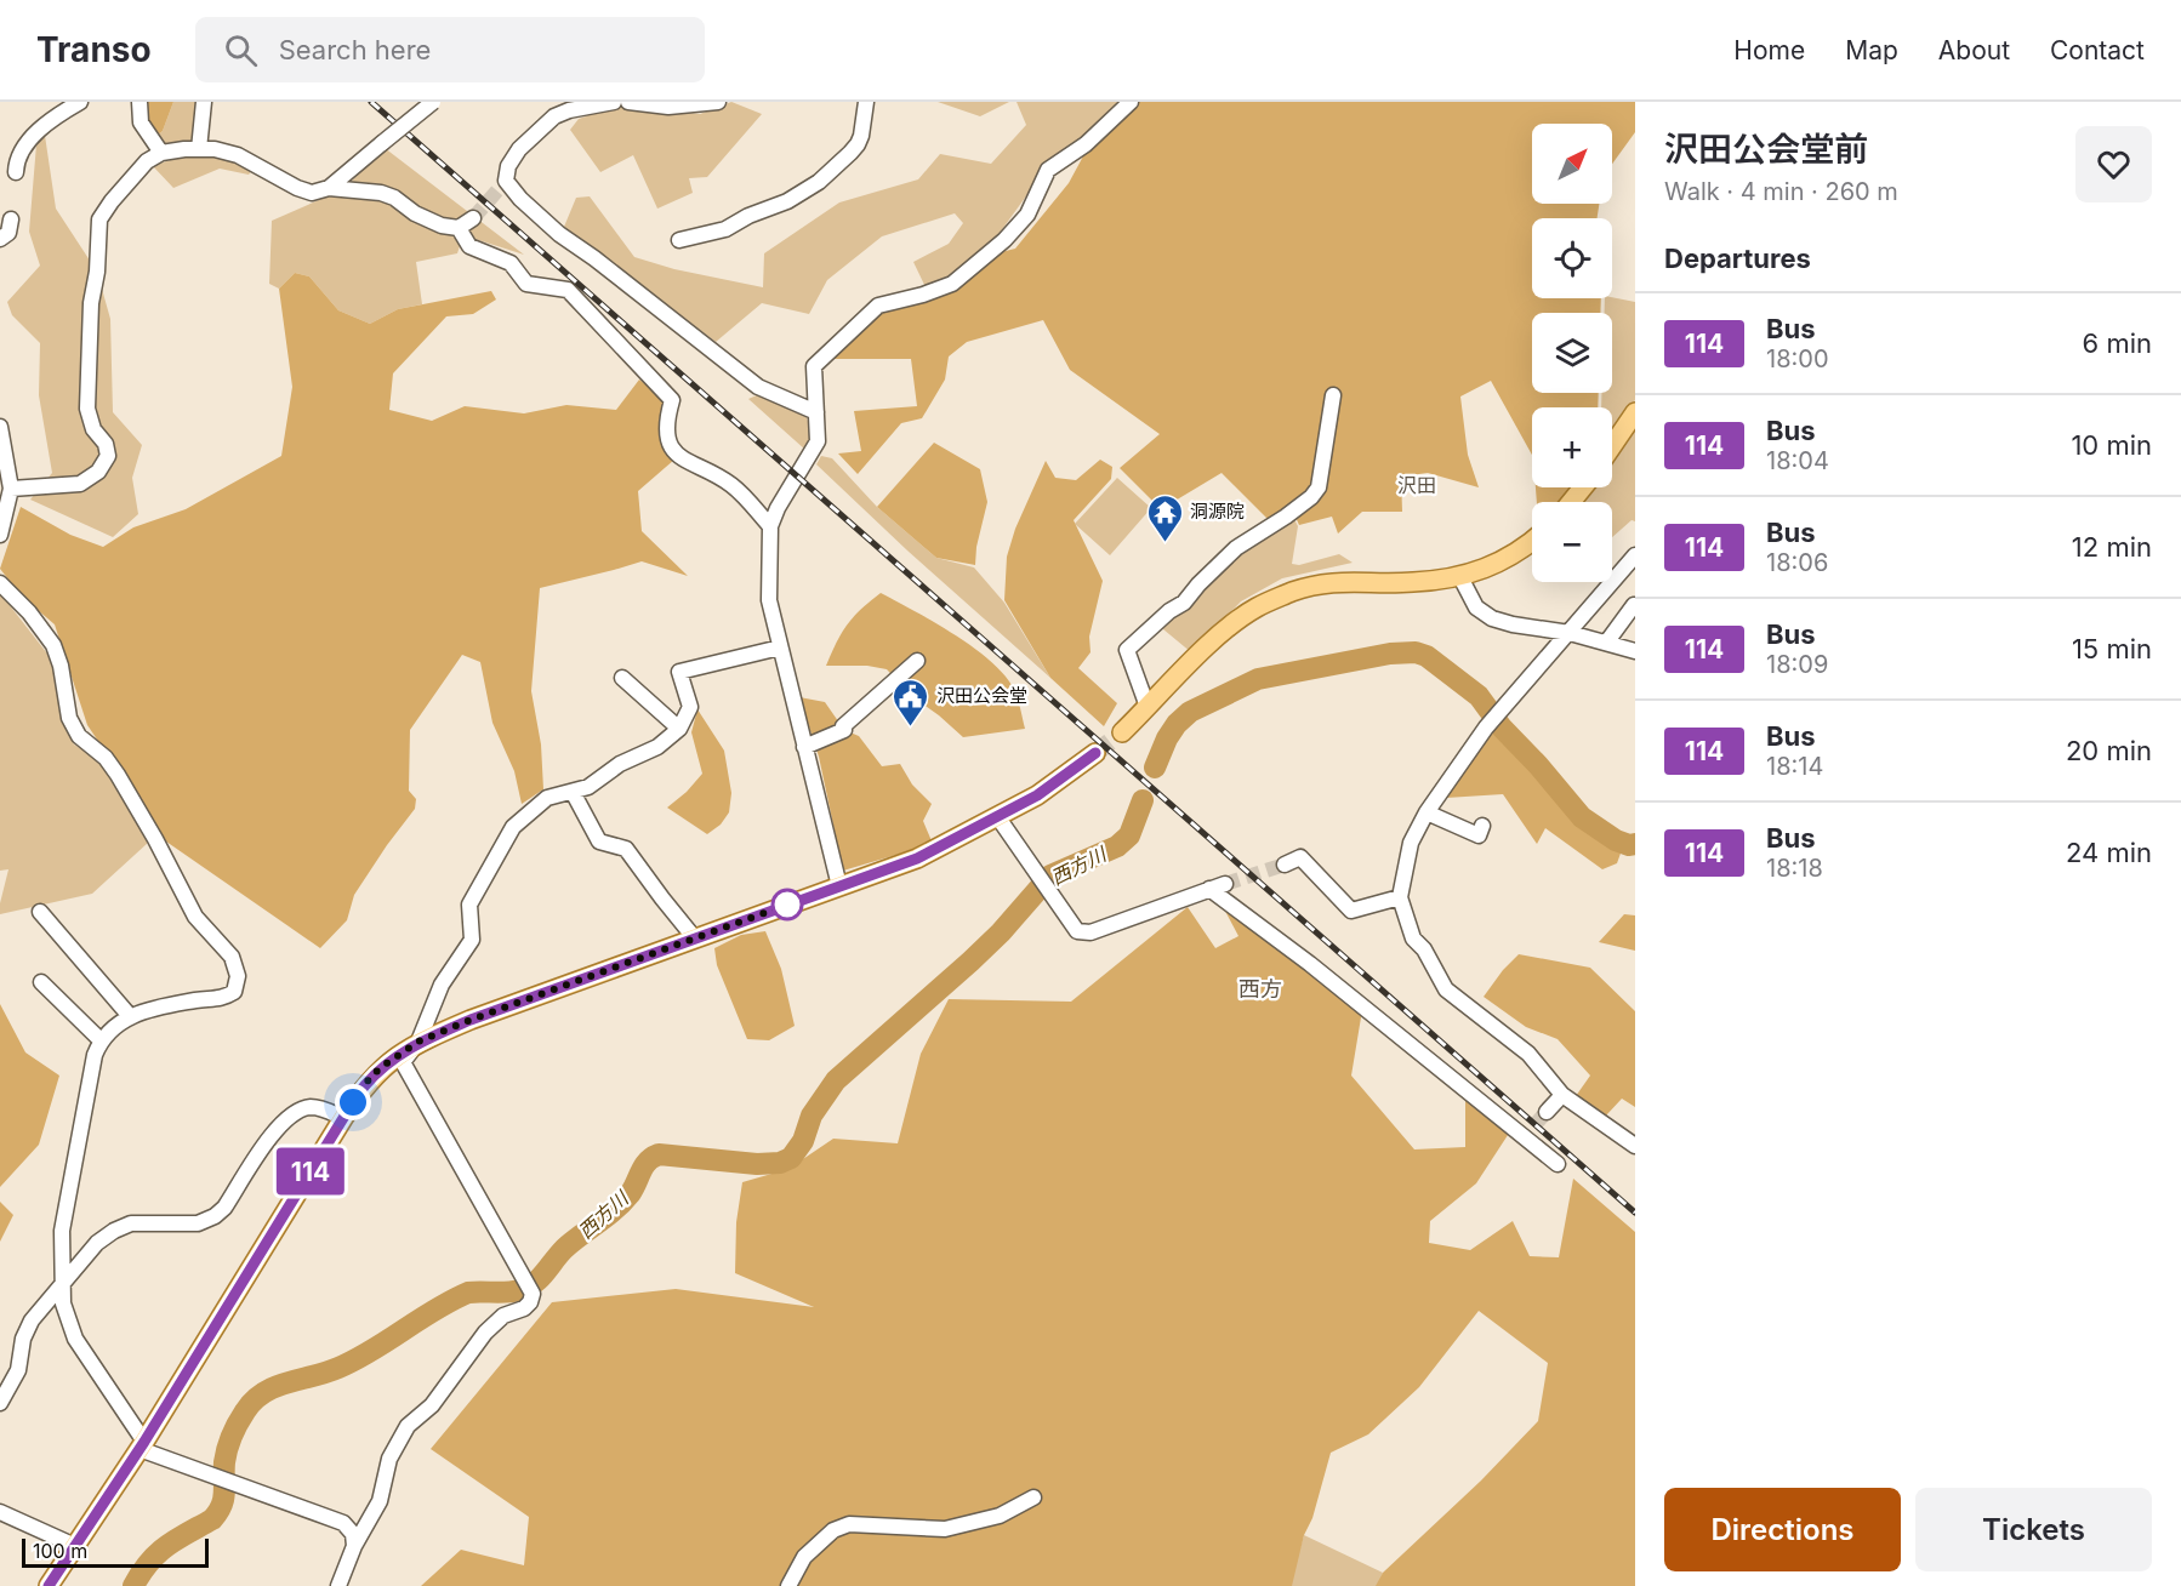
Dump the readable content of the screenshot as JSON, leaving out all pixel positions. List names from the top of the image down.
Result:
{
  "districts": ["沢田", "西方"],
  "water": ["西方川"],
  "places": {
    "temple": ["洞源院"],
    "public building": ["沢田公会堂"]
  },
  "lines": ["bus line 114"],
  "scale_bar": "100 m",
  "north": "top right",
  "page": {
    "header": "Transo",
    "search": "Search here",
    "nav": [
      "Home",
      "Map",
      "About",
      "Contact"
    ],
    "on_map": "114",
    "heading": [
      ["沢田公会堂前", "Walk · 4 min · 260 m"],
      "Departures"
    ],
    "map_buttons": ["+", "−"],
    "list": [
      {
        "mark": "114",
        "name": "Bus",
        "note": "18:00",
        "value": "6 min"
      },
      {
        "mark": "114",
        "name": "Bus",
        "note": "18:04",
        "value": "10 min"
      },
      {
        "mark": "114",
        "name": "Bus",
        "note": "18:06",
        "value": "12 min"
      },
      {
        "mark": "114",
        "name": "Bus",
        "note": "18:09",
        "value": "15 min"
      },
      {
        "mark": "114",
        "name": "Bus",
        "note": "18:14",
        "value": "20 min"
      },
      {
        "mark": "114",
        "name": "Bus",
        "note": "18:18",
        "value": "24 min"
      }
    ],
    "buttons": ["Directions", "Tickets"],
    "scale": "100 m"
  }
}
